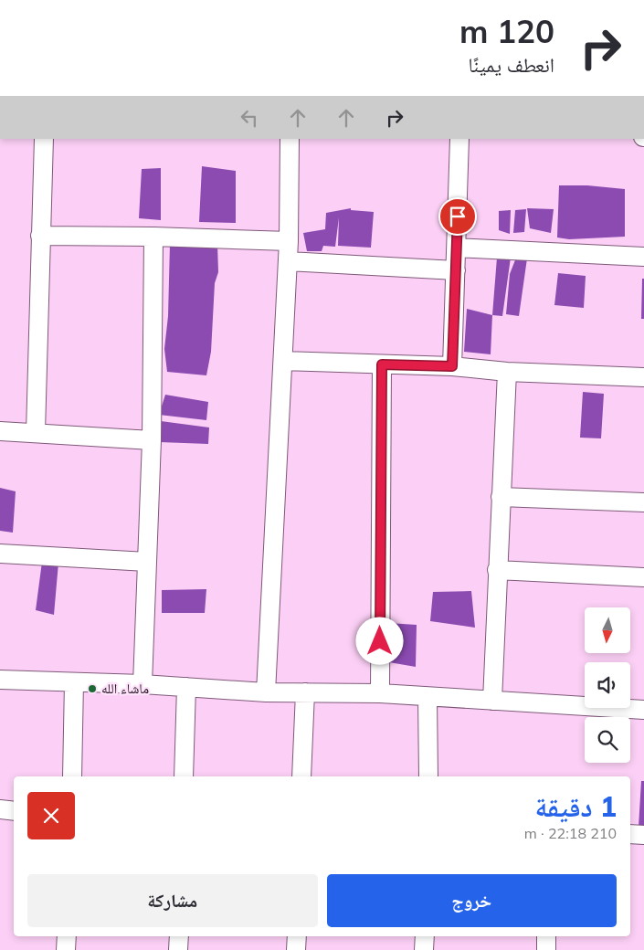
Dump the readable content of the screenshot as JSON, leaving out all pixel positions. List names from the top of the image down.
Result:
{
  "places": ["ماشاء الله"],
  "north": "bottom",
  "page": {
    "turn": ["120 m", "انعطف يمينًا"],
    "heading": ["1 دقيقة", "210 m · 22:18"],
    "buttons": ["خروج", "مشاركة"]
  }
}
